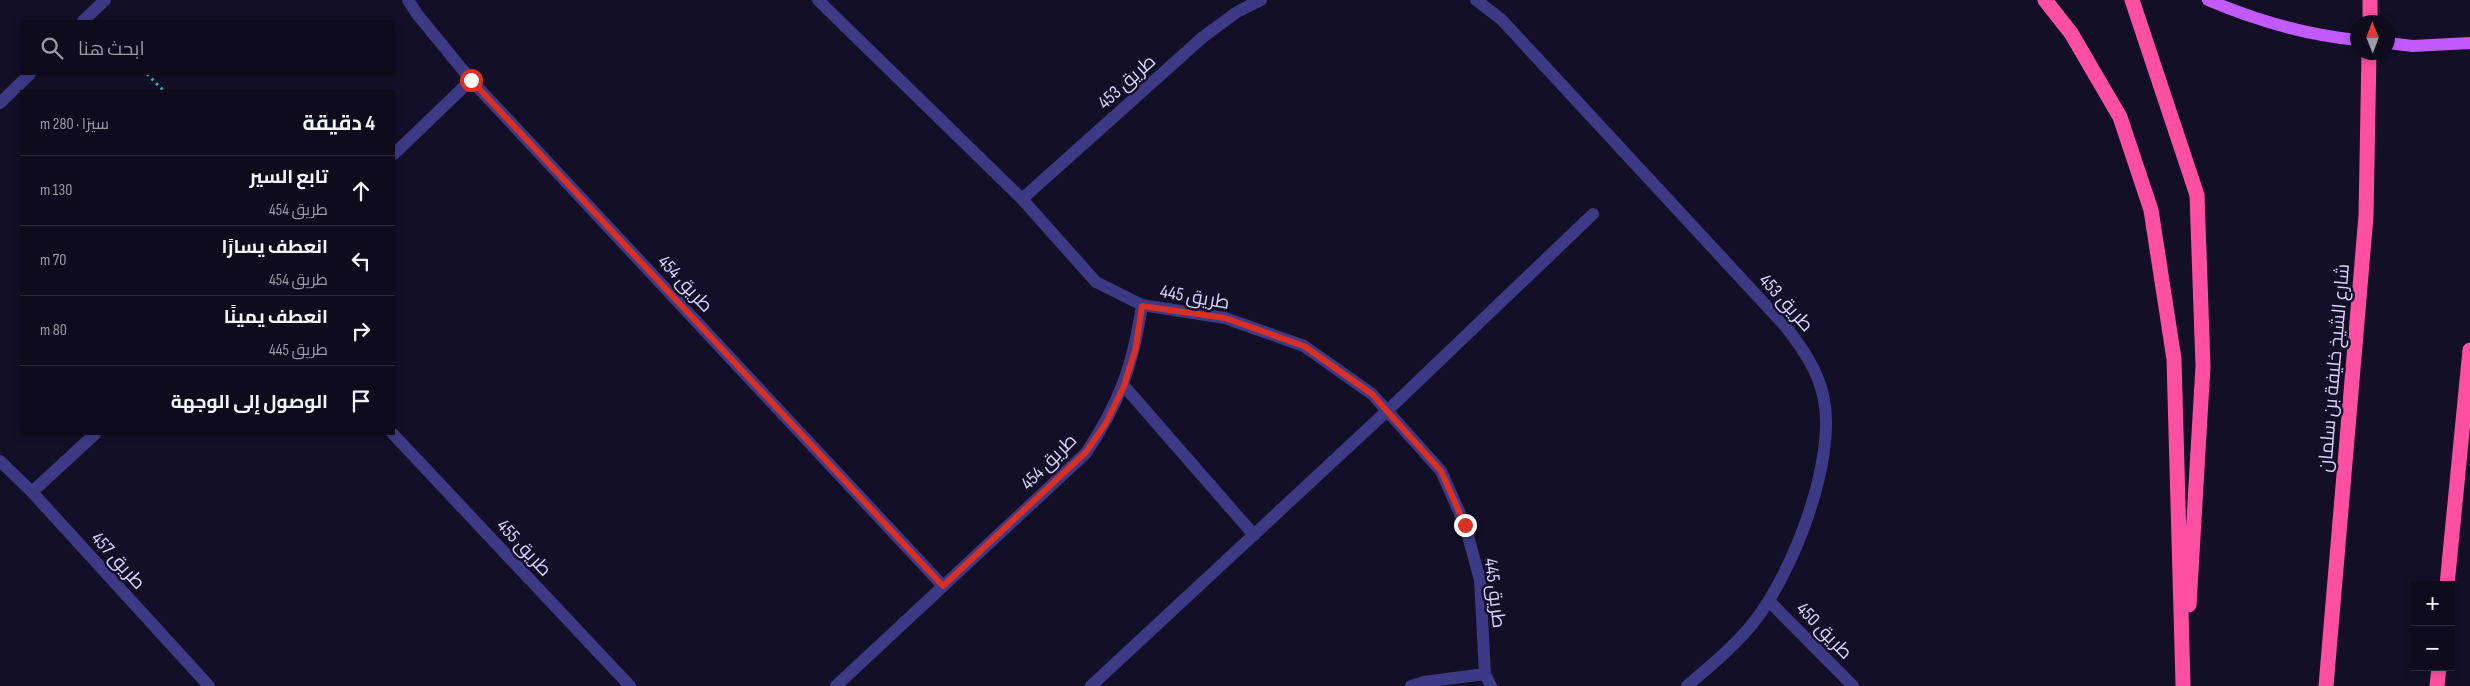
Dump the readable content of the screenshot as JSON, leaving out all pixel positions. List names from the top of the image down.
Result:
{
  "streets": {
    "highway": ["شارع الشيخ خليفة بن سلمان"],
    "street": [
      "طريق 453",
      "طريق 454",
      "طريق 445",
      "طريق 455",
      "طريق 457",
      "طريق 450"
    ]
  },
  "crossings": [
    ["طريق 453", "طريق 445"],
    ["طريق 453", "طريق 450"],
    ["طريق 454", "طريق 445"]
  ],
  "north": "top",
  "page": {
    "search": "ابحث هنا",
    "heading": ["4 دقيقة", "سيرًا · 280 m"],
    "list": [
      ["تابع السير", "طريق 454", "130 m"],
      ["انعطف يسارًا", "طريق 454", "70 m"],
      ["انعطف يمينًا", "طريق 445", "80 m"],
      "الوصول إلى الوجهة"
    ],
    "map_buttons": ["+", "−"]
  }
}
